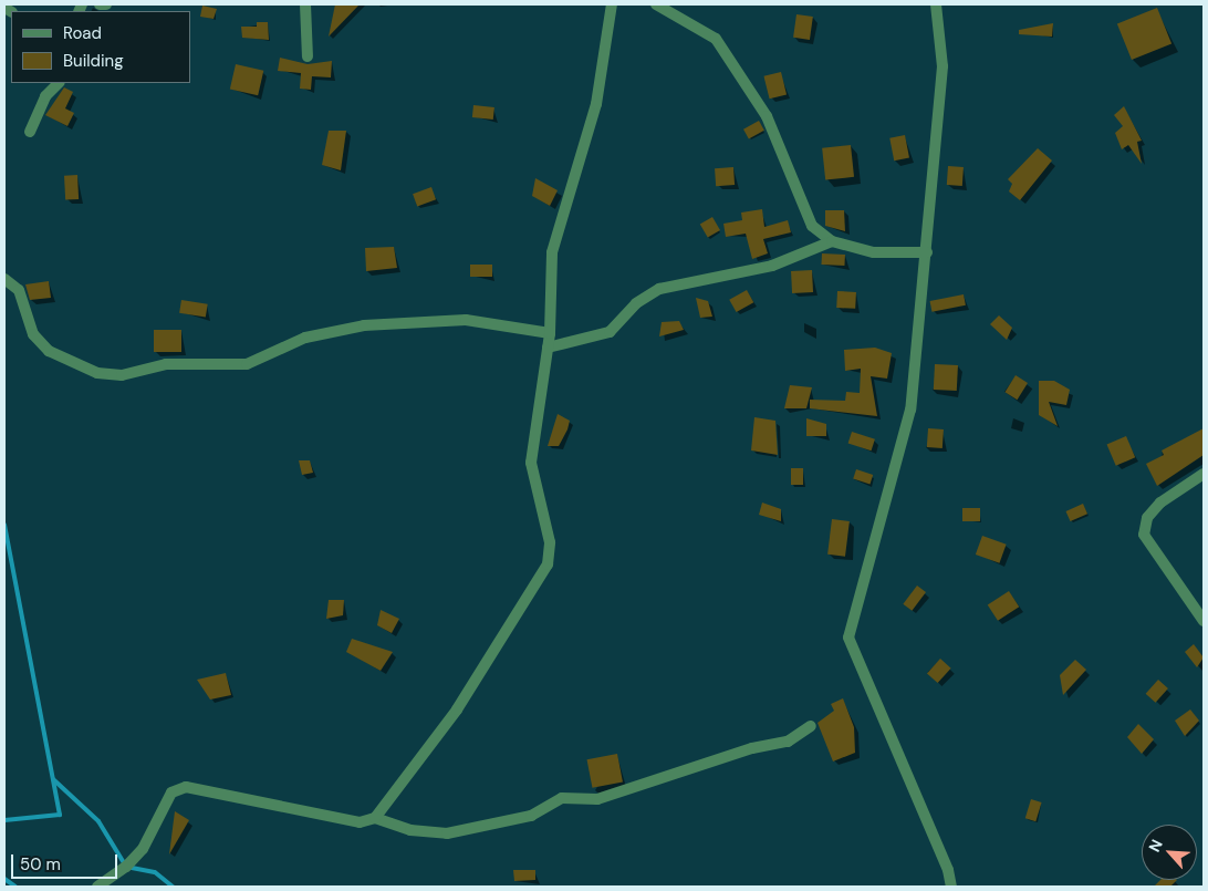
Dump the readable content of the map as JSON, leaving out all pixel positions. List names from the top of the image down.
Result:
{
  "legend": ["Road", "Building"],
  "scale_bar": "50 m",
  "north": "top left"
}
